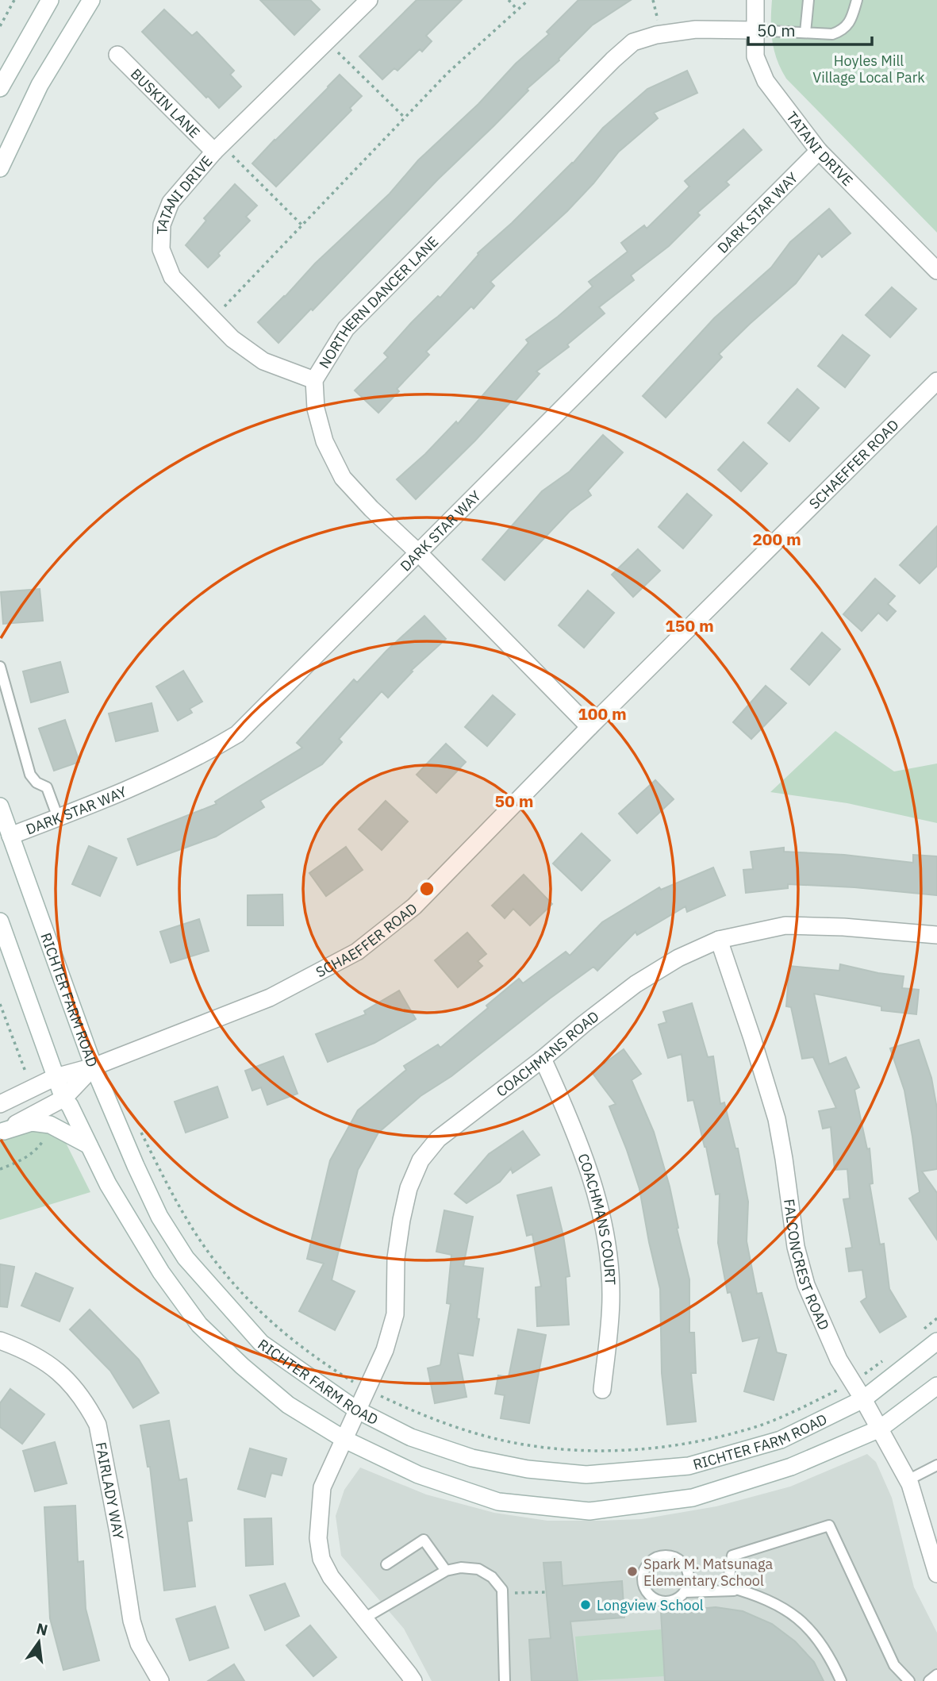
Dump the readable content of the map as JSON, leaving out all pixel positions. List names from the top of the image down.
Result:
{
  "streets": {
    "street": [
      "BUSKIN LANE",
      "TATANI DRIVE",
      "DARK STAR WAY",
      "NORTHERN DANCER LANE",
      "SCHAEFFER ROAD",
      "RICHTER FARM ROAD",
      "COACHMANS ROAD",
      "COACHMANS COURT",
      "FALCONCREST ROAD",
      "FAIRLADY WAY"
    ]
  },
  "crossings": [
    ["BUSKIN LANE", "TATANI DRIVE"],
    ["TATANI DRIVE", "DARK STAR WAY"],
    ["TATANI DRIVE", "NORTHERN DANCER LANE"],
    ["DARK STAR WAY", "NORTHERN DANCER LANE"],
    ["DARK STAR WAY", "RICHTER FARM ROAD"],
    ["NORTHERN DANCER LANE", "SCHAEFFER ROAD"],
    ["SCHAEFFER ROAD", "RICHTER FARM ROAD"],
    ["RICHTER FARM ROAD", "COACHMANS ROAD"],
    ["RICHTER FARM ROAD", "FALCONCREST ROAD"],
    ["COACHMANS ROAD", "COACHMANS COURT"],
    ["COACHMANS ROAD", "FALCONCREST ROAD"]
  ],
  "parks": ["Hoyles Mill Village Local Park"],
  "places": ["Spark M. Matsunaga Elementary School", "Longview School"],
  "scale_bar": "50 m",
  "north": "top",
  "rings": [
    "200 m",
    "150 m",
    "100 m",
    "50 m"
  ]
}
